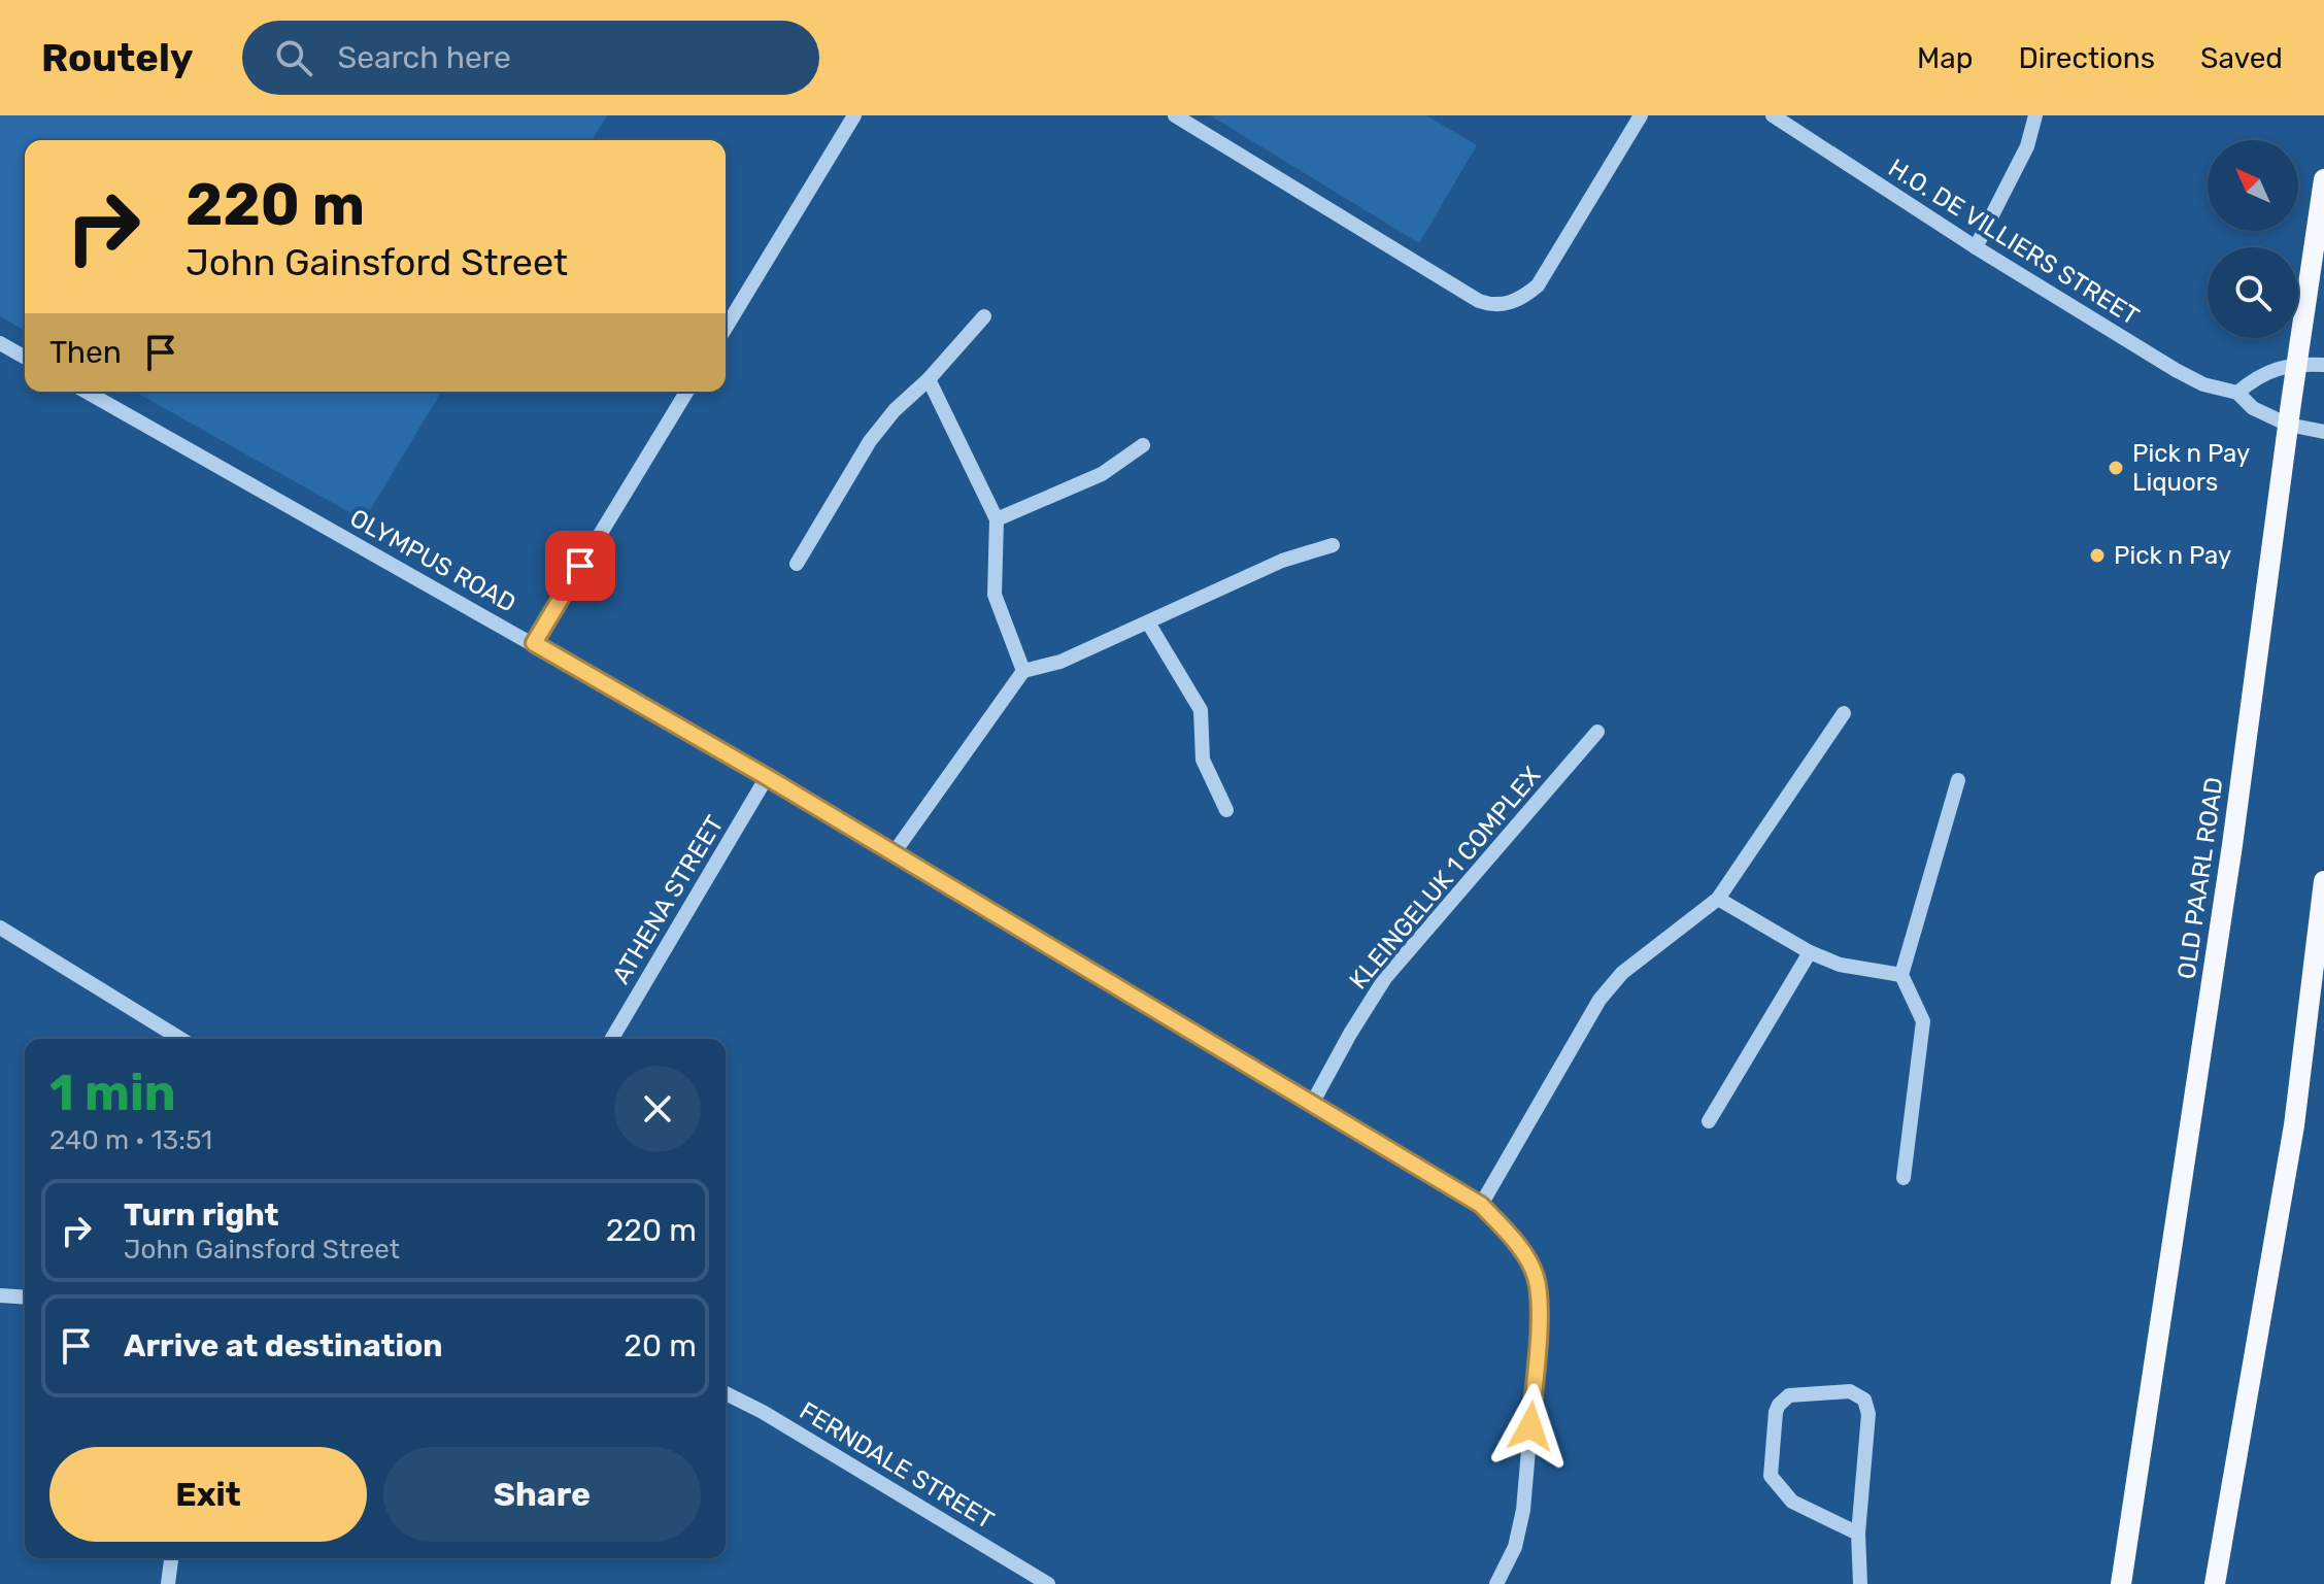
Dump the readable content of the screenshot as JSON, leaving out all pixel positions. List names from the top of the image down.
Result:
{
  "streets": {
    "main road": ["OLD PAARL ROAD"],
    "street": [
      "H.O. DE VILLIERS STREET",
      "OLYMPUS ROAD",
      "KLEINGELUK 1 COMPLEX",
      "ATHENA STREET",
      "FERNDALE STREET"
    ]
  },
  "crossings": [
    ["H.O. DE VILLIERS STREET", "OLD PAARL ROAD"],
    ["OLYMPUS ROAD", "KLEINGELUK 1 COMPLEX"],
    ["OLYMPUS ROAD", "ATHENA STREET"]
  ],
  "places": ["Pick n Pay Liquors", "Pick n Pay"],
  "north": "top left",
  "page": {
    "header": "Routely",
    "search": "Search here",
    "nav": ["Map", "Directions", "Saved"],
    "turn": ["220 m", "John Gainsford Street"],
    "then": "Then",
    "heading": ["1 min", "240 m · 13:51"],
    "list": [
      {
        "name": "Turn right",
        "note": "John Gainsford Street",
        "value": "220 m"
      },
      {
        "name": "Arrive at destination",
        "value": "20 m"
      }
    ],
    "buttons": ["Exit", "Share"]
  }
}
